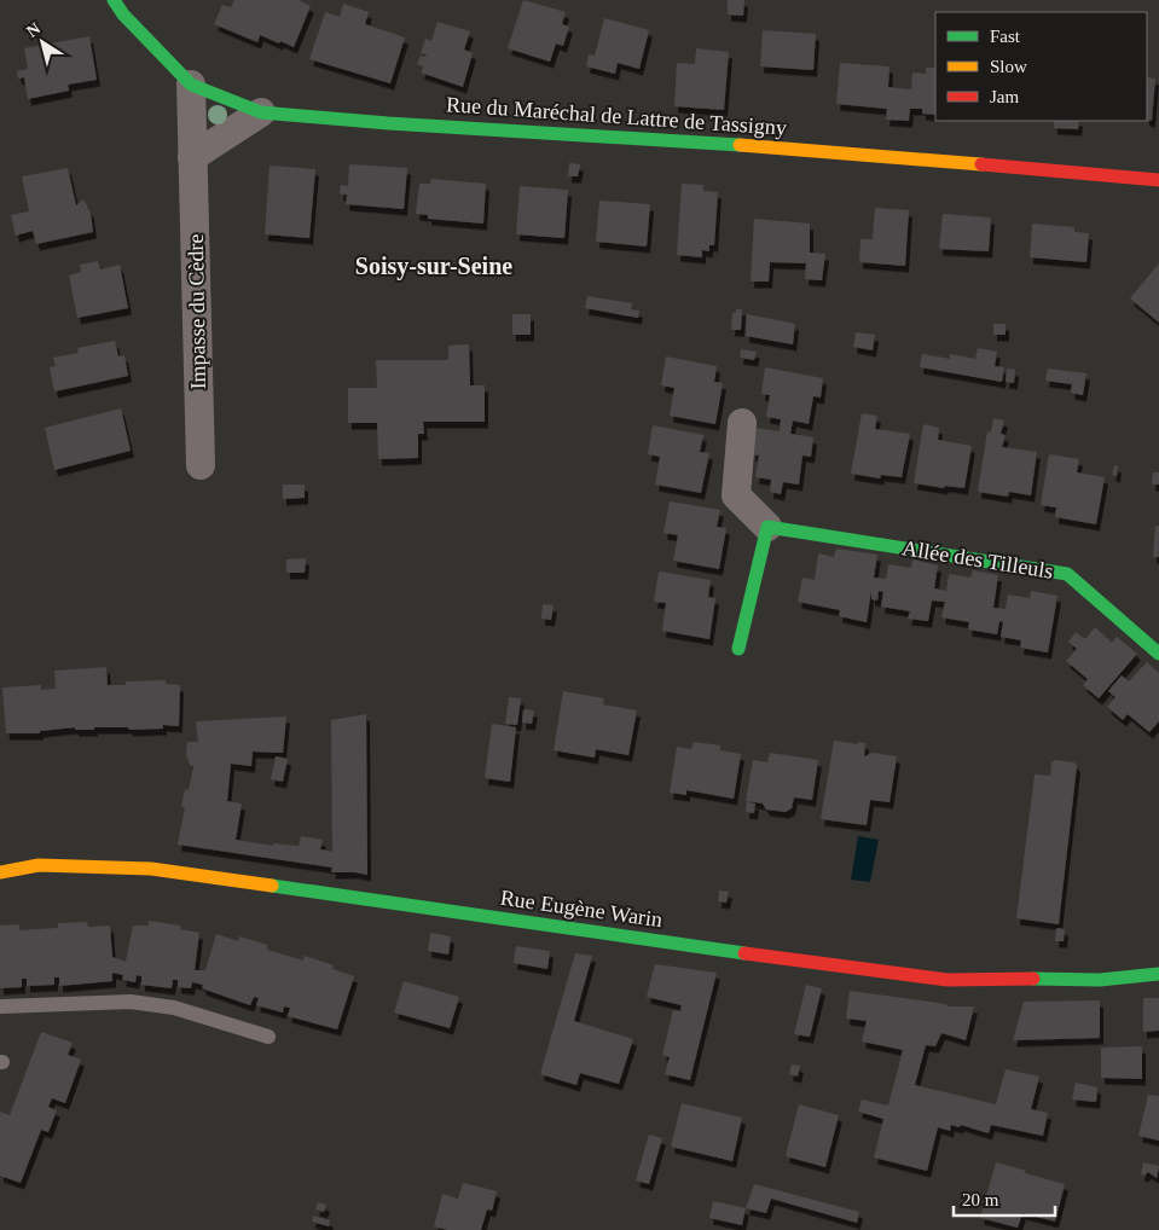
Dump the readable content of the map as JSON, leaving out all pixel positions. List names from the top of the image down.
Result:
{
  "streets": {
    "street": [
      "Rue du Maréchal de Lattre de Tassigny",
      "Impasse du Cèdre",
      "Allée des Tilleuls",
      "Rue Eugène Warin"
    ]
  },
  "crossings": [
    ["Rue du Maréchal de Lattre de Tassigny", "Impasse du Cèdre"]
  ],
  "districts": ["Soisy-sur-Seine"],
  "legend": ["Fast", "Slow", "Jam"],
  "scale_bar": "20 m",
  "north": "top left"
}
